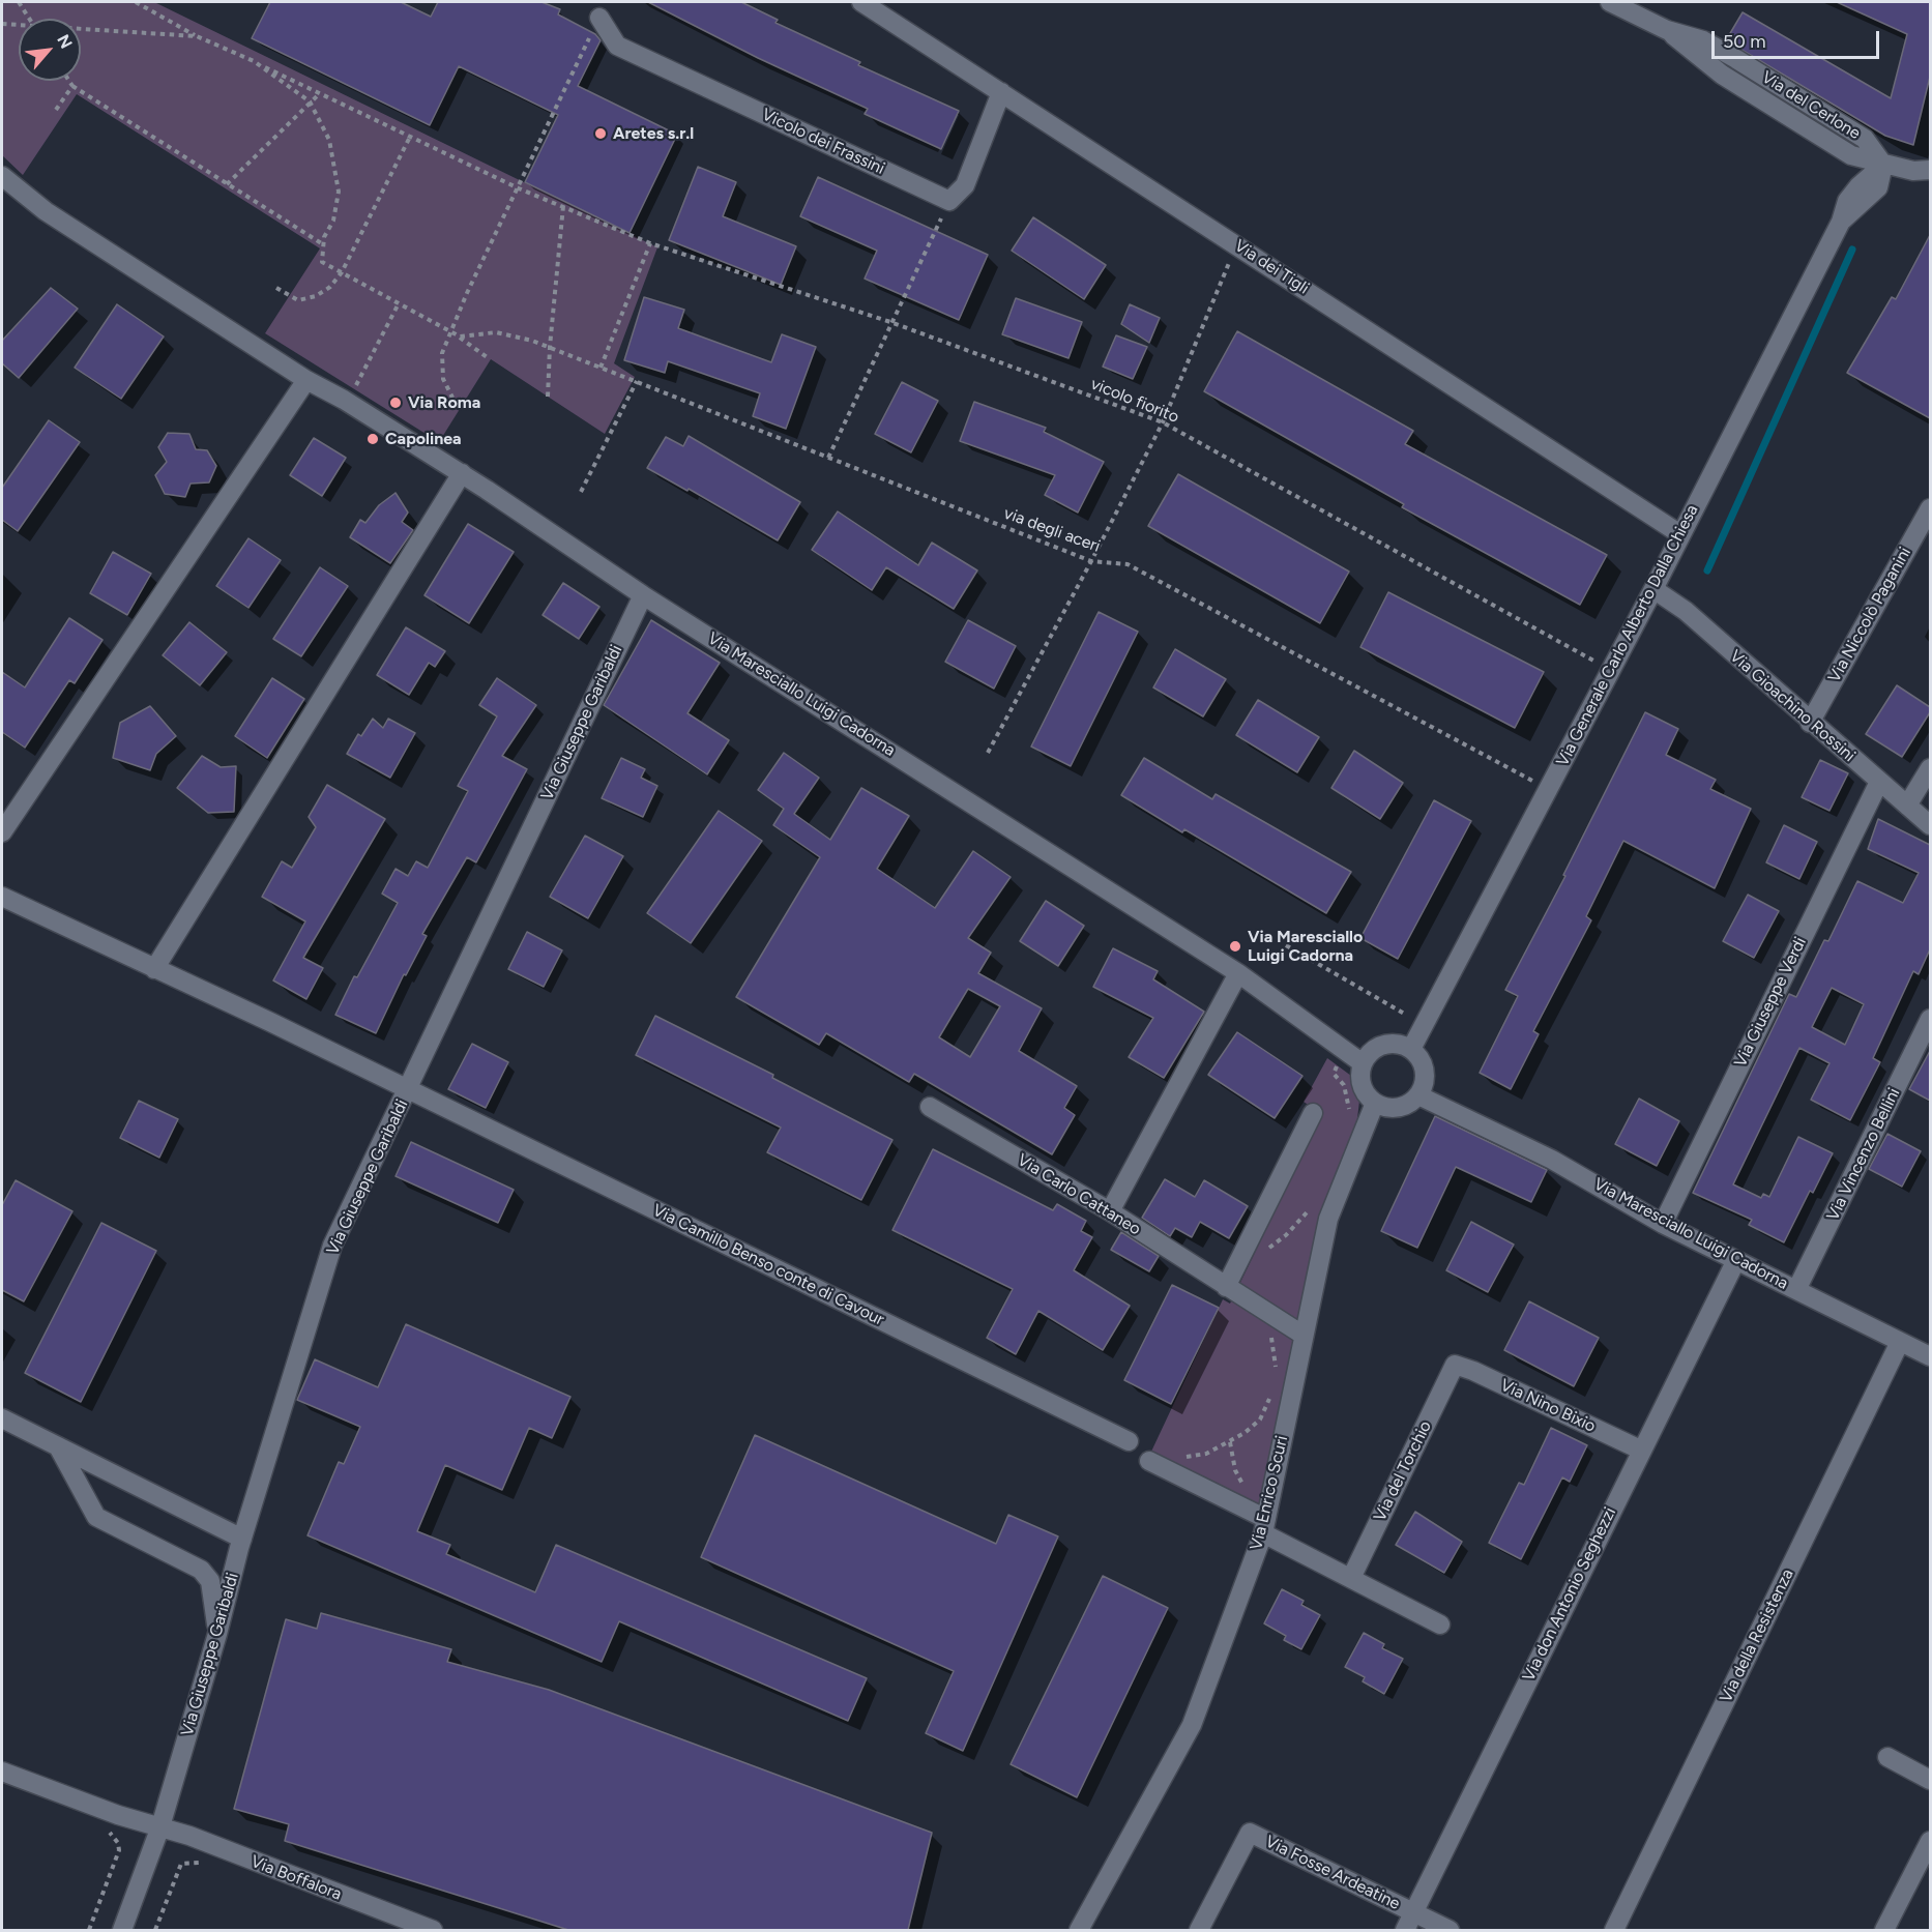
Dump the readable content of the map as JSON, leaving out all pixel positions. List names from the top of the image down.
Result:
{
  "streets": {
    "street": [
      "Via del Cerlone",
      "Vicolo dei Frassini",
      "Via dei Tigli",
      "Via Niccolò Paganini",
      "Via Generale Carlo Alberto Dalla Chiesa",
      "Via Maresciallo Luigi Cadorna",
      "Via Gioachino Rossini",
      "Via Giuseppe Garibaldi",
      "Via Giuseppe Verdi",
      "Via Vincenzo Bellini",
      "Via Carlo Cattaneo",
      "Via Camillo Benso conte di Cavour",
      "Via Nino Bixio",
      "Via del Torchio",
      "Via Enrico Scuri",
      "Via don Antonio Seghezzi",
      "Via della Resistenza",
      "Via Fosse Ardeatine",
      "Via Boffalora"
    ],
    "path": ["vicolo fiorito", "via degli aceri"]
  },
  "crossings": [
    ["Via del Cerlone", "Via Generale Carlo Alberto Dalla Chiesa"],
    ["Via dei Tigli", "Via Generale Carlo Alberto Dalla Chiesa"],
    ["vicolo fiorito", "Via Generale Carlo Alberto Dalla Chiesa"],
    ["via degli aceri", "Via Generale Carlo Alberto Dalla Chiesa"],
    ["Via Niccolò Paganini", "Via Gioachino Rossini"],
    ["Via Generale Carlo Alberto Dalla Chiesa", "Via Maresciallo Luigi Cadorna"],
    ["Via Generale Carlo Alberto Dalla Chiesa", "Via Gioachino Rossini"],
    ["Via Generale Carlo Alberto Dalla Chiesa", "Via Enrico Scuri"],
    ["Via Maresciallo Luigi Cadorna", "Via Giuseppe Garibaldi"],
    ["Via Maresciallo Luigi Cadorna", "Via Giuseppe Verdi"],
    ["Via Maresciallo Luigi Cadorna", "Via Vincenzo Bellini"],
    ["Via Maresciallo Luigi Cadorna", "Via Enrico Scuri"],
    ["Via Maresciallo Luigi Cadorna", "Via don Antonio Seghezzi"],
    ["Via Maresciallo Luigi Cadorna", "Via della Resistenza"],
    ["Via Gioachino Rossini", "Via Giuseppe Verdi"],
    ["Via Giuseppe Garibaldi", "Via Camillo Benso conte di Cavour"],
    ["Via Giuseppe Garibaldi", "Via Boffalora"],
    ["Via Carlo Cattaneo", "Via Enrico Scuri"],
    ["Via Nino Bixio", "Via del Torchio"],
    ["Via Nino Bixio", "Via don Antonio Seghezzi"],
    ["Via don Antonio Seghezzi", "Via Fosse Ardeatine"]
  ],
  "places": [
    "Aretes s.r.l",
    "Via Roma",
    "Capolinea",
    "Via Maresciallo Luigi Cadorna"
  ],
  "scale_bar": "50 m",
  "north": "top right"
}
